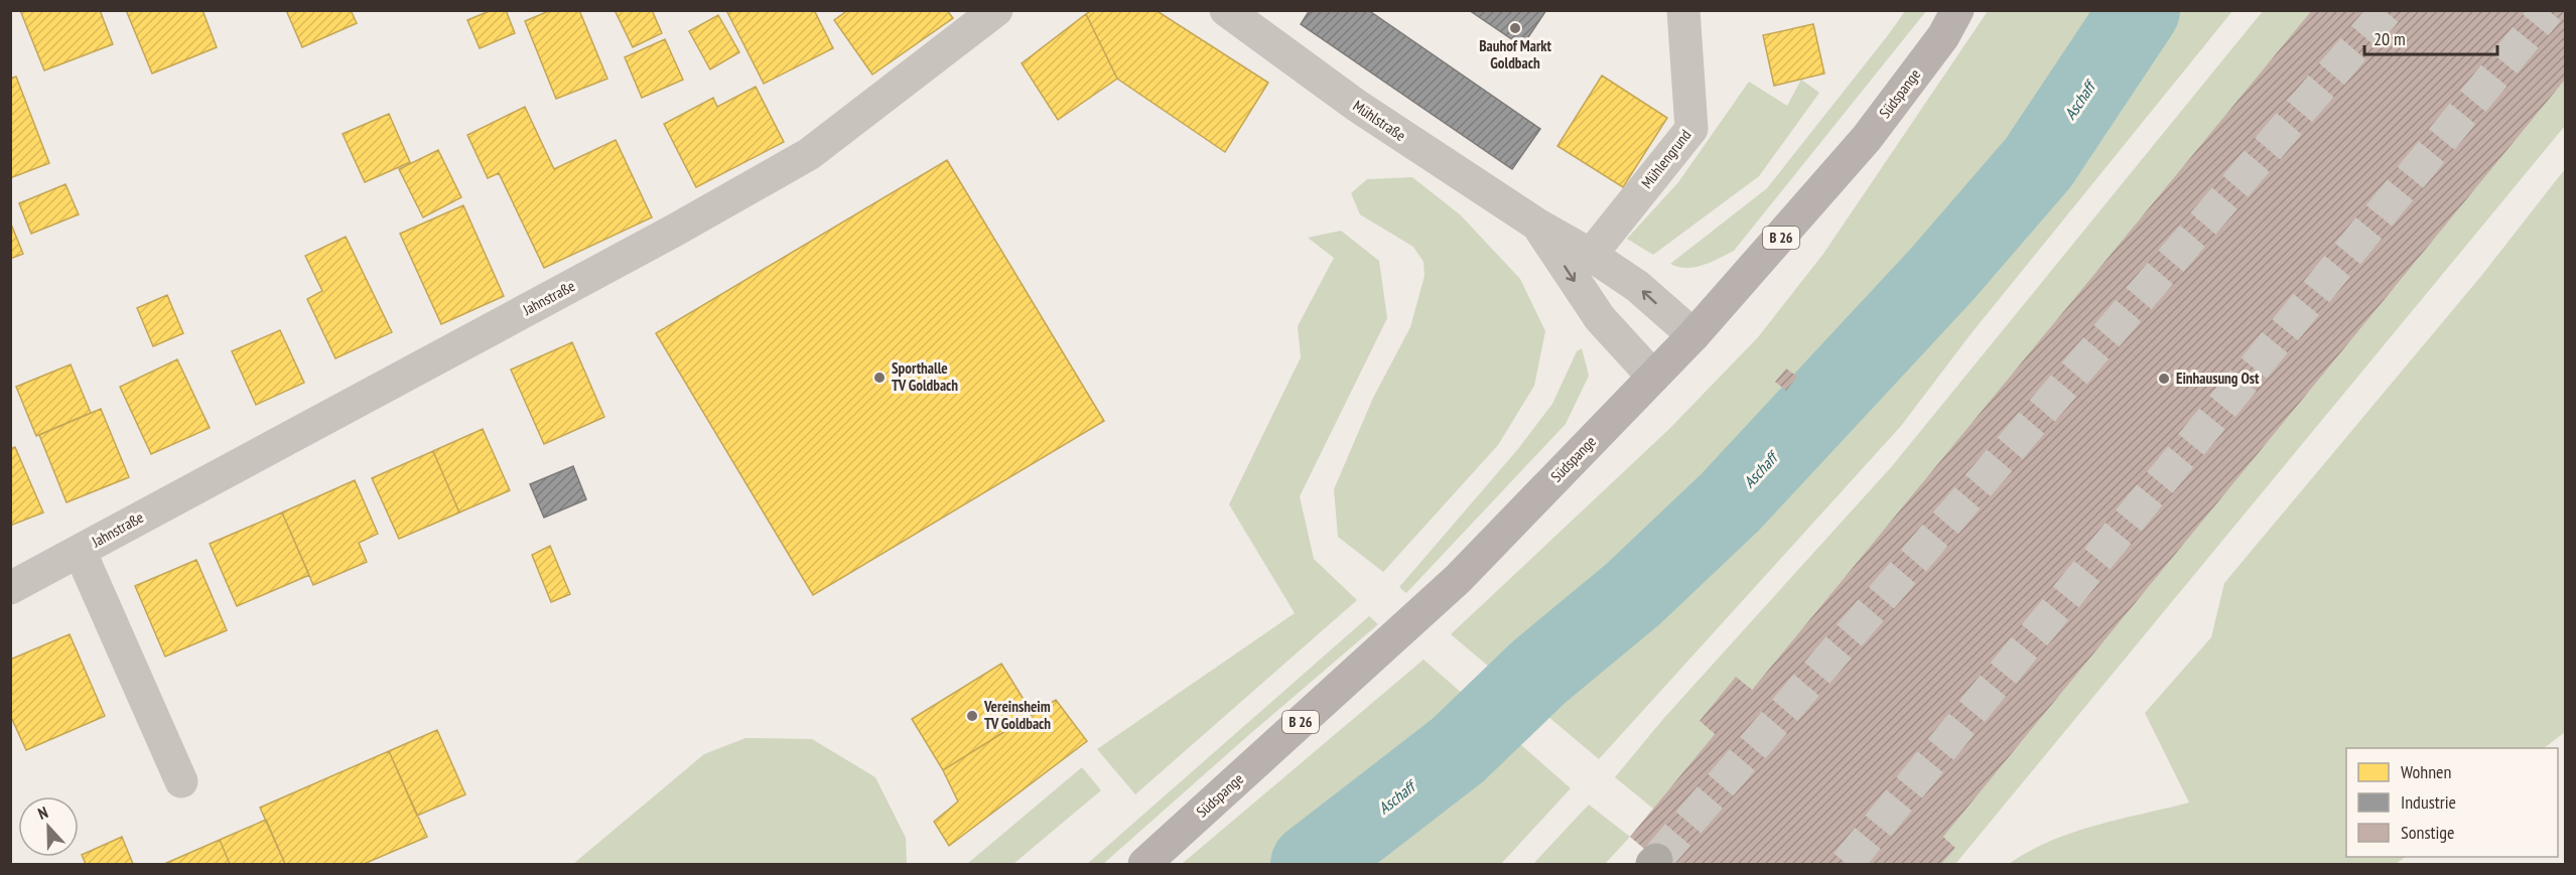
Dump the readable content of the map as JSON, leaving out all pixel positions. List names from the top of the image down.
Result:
{
  "streets": {
    "main road": ["Südspange", "B 26"],
    "street": ["Mühlstraße", "Mühlengrund", "Jahnstraße"]
  },
  "crossings": [
    ["Südspange", "Mühlstraße"],
    ["Mühlstraße", "Mühlengrund"]
  ],
  "water": ["Aschaff"],
  "places": [
    "Bauhof Markt Goldbach",
    "Sporthalle TV Goldbach",
    "Einhausung Ost",
    "Vereinsheim TV Goldbach"
  ],
  "legend": ["Wohnen", "Industrie", "Sonstige"],
  "scale_bar": "20 m",
  "north": "top"
}
